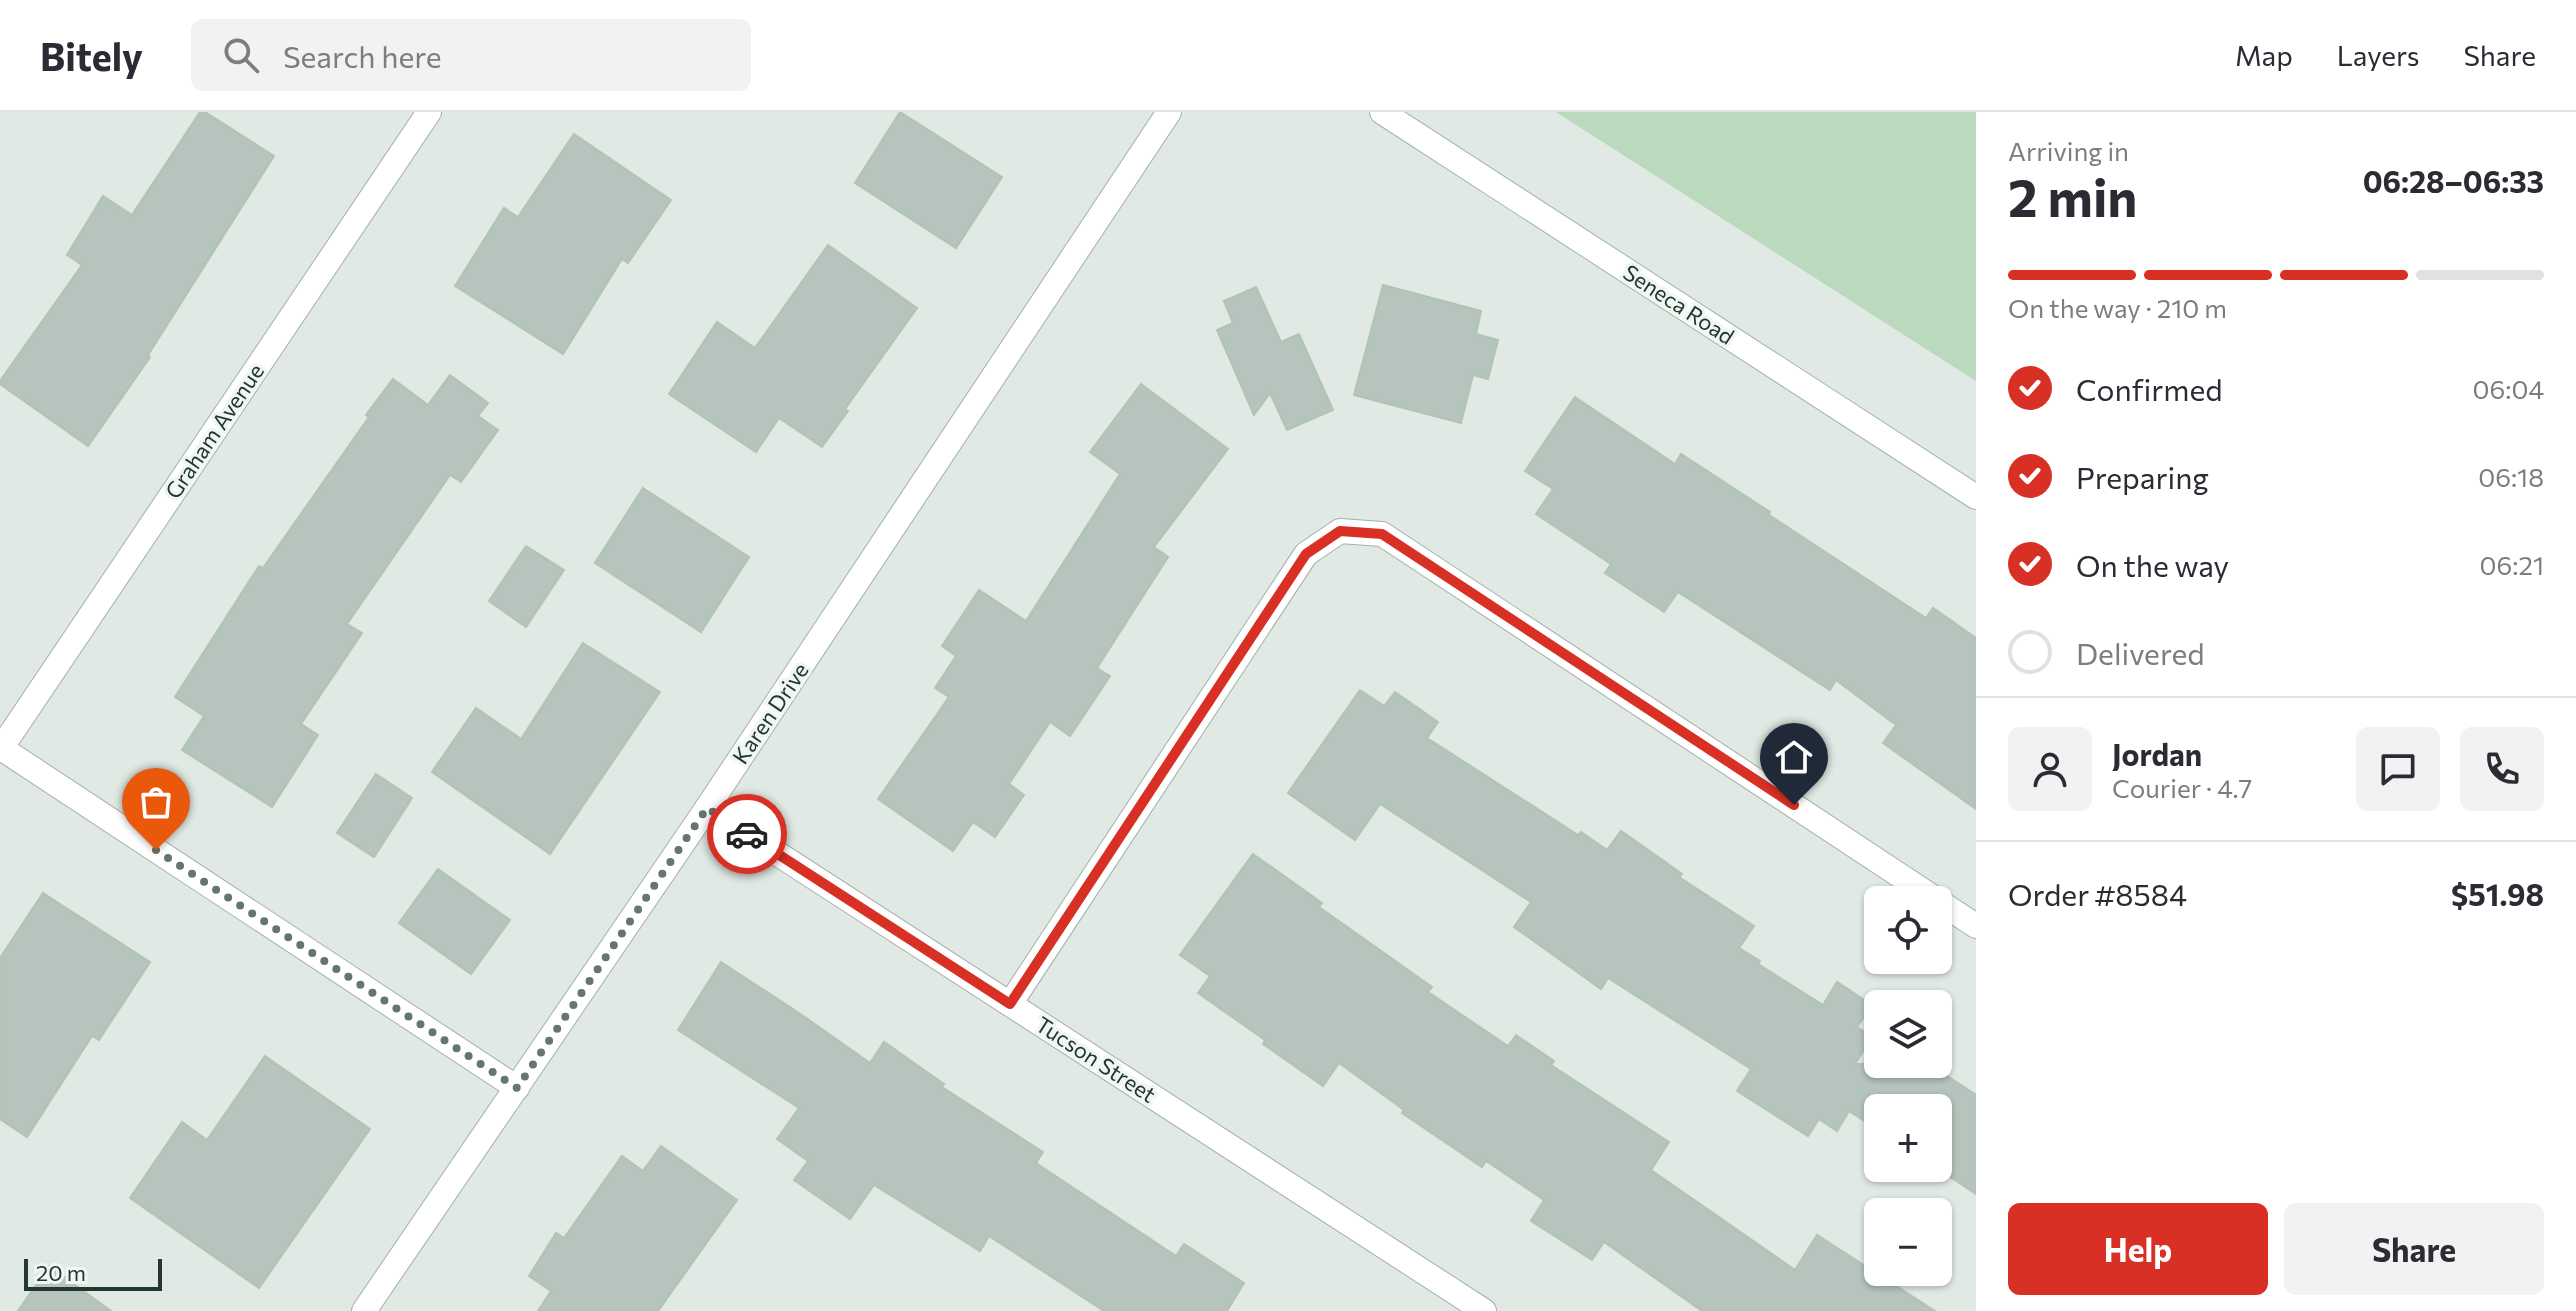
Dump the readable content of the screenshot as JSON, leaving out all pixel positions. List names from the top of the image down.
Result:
{
  "streets": {
    "street": [
      "Seneca Road",
      "Graham Avenue",
      "Karen Drive",
      "Tucson Street"
    ]
  },
  "crossings": [
    ["Karen Drive", "Tucson Street"]
  ],
  "scale_bar": "20 m",
  "page": {
    "header": "Bitely",
    "search": "Search here",
    "nav": ["Map", "Layers", "Share"],
    "heading": ["2 min", "Arriving in", "06:28–06:33"],
    "panel": [
      "Jordan",
      "Courier · 4.7",
      "Order #8584",
      "$51.98"
    ],
    "bar": "On the way · 210 m",
    "list": [
      ["Confirmed", "06:04"],
      ["Preparing", "06:18"],
      ["On the way", "06:21"],
      "Delivered"
    ],
    "map_buttons": ["+", "−"],
    "buttons": ["Help", "Share"],
    "scale": "20 m"
  }
}
